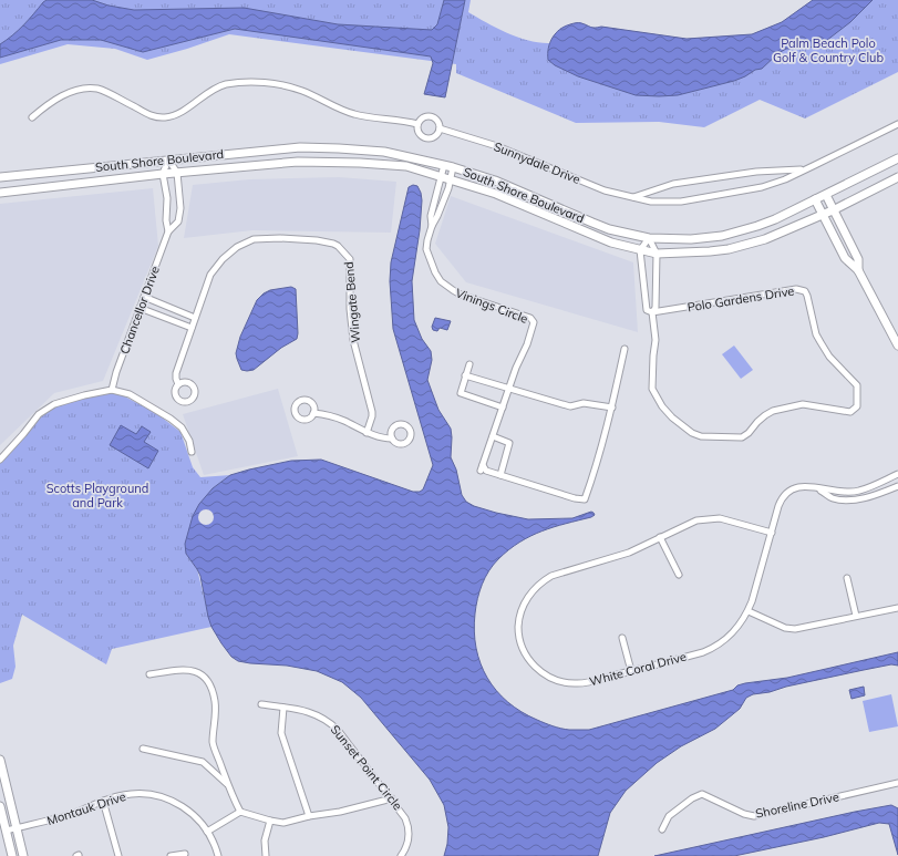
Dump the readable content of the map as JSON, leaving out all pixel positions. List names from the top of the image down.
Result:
{
  "streets": {
    "street": [
      "South Shore Boulevard",
      "Sunnydale Drive",
      "Polo Gardens Drive",
      "Wingate Bend",
      "Vinings Circle",
      "Chancellor Drive",
      "White Coral Drive",
      "Sunset Point Circle",
      "Shoreline Drive",
      "Montauk Drive"
    ]
  },
  "crossings": [
    ["South Shore Boulevard", "Polo Gardens Drive"],
    ["South Shore Boulevard", "Vinings Circle"],
    ["South Shore Boulevard", "Chancellor Drive"]
  ],
  "parks": ["Palm Beach Polo Golf & Country Club", "Scotts Playground and Park"]
}
